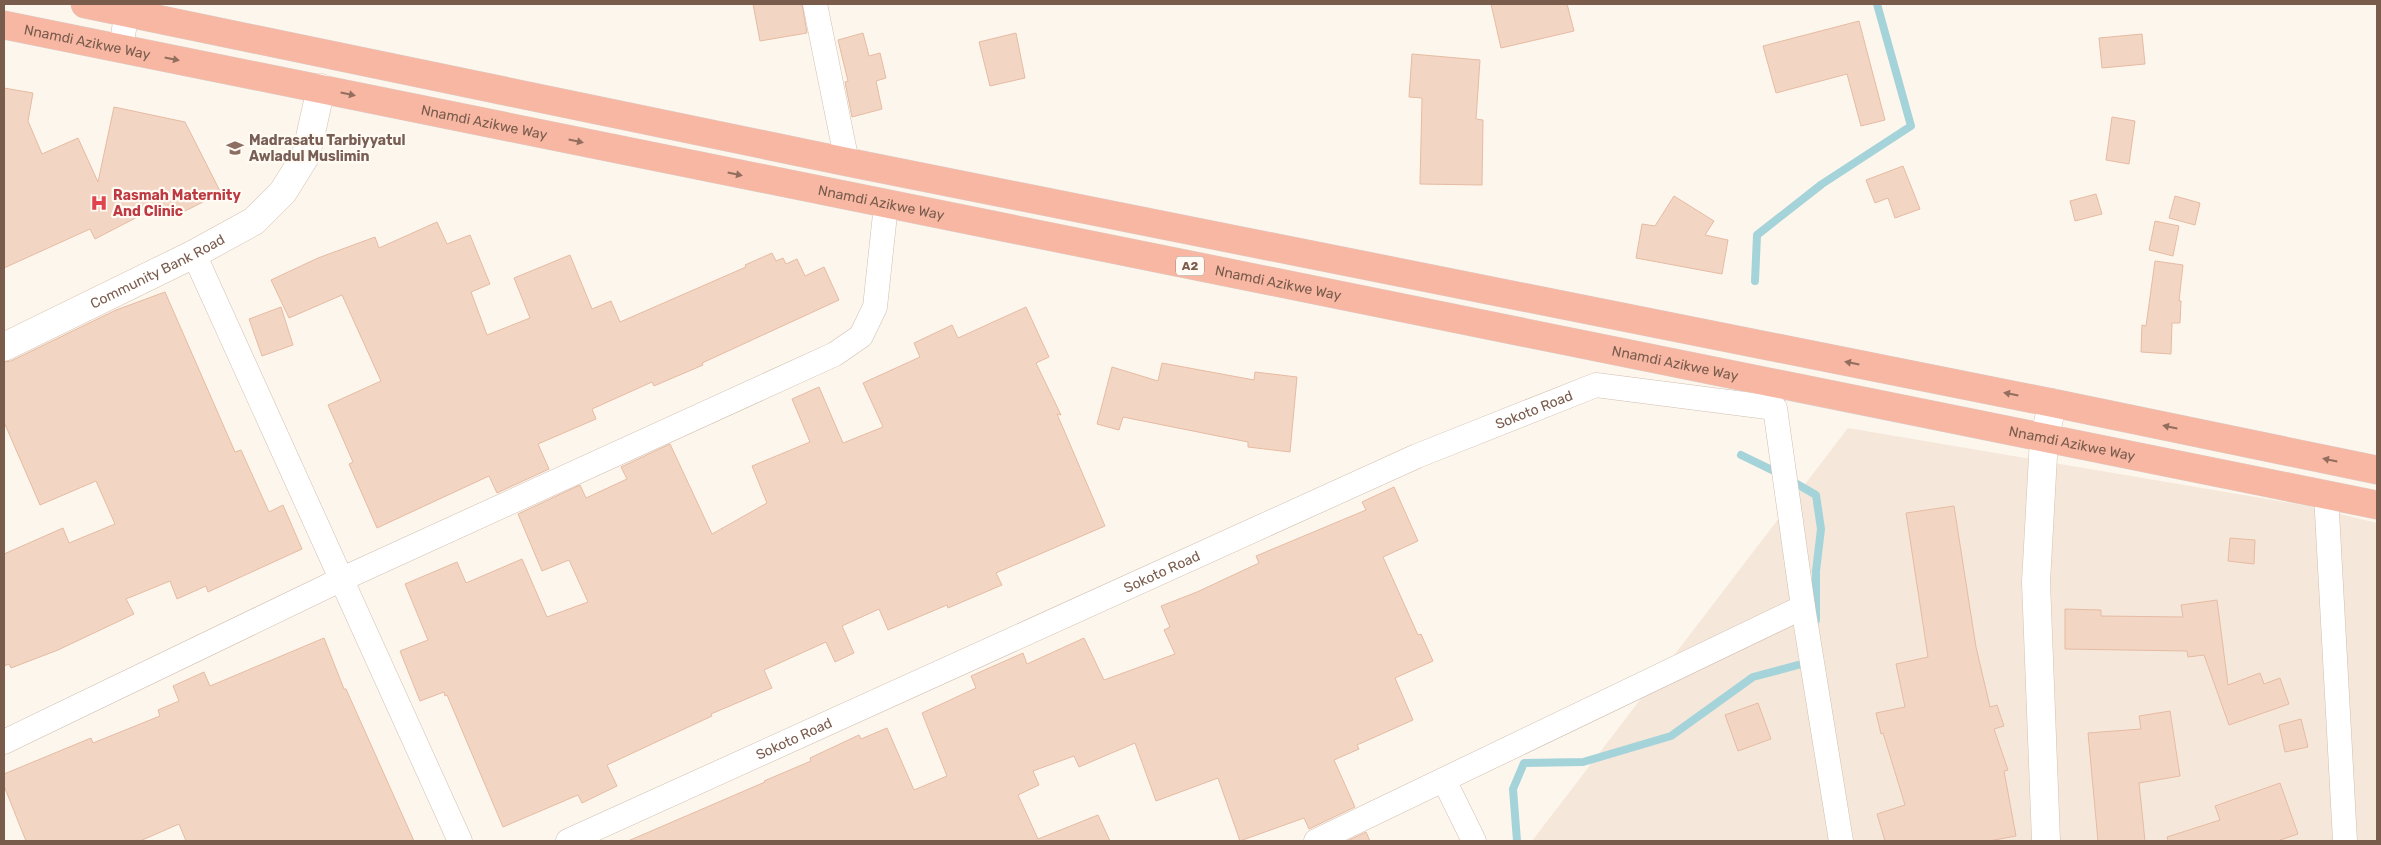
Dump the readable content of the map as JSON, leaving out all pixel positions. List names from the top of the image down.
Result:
{
  "streets": {
    "highway": ["Nnamdi Azikwe Way", "A2"],
    "street": ["Community Bank Road", "Sokoto Road"]
  },
  "crossings": [
    ["Nnamdi Azikwe Way", "Community Bank Road"]
  ],
  "places": {
    "school or university": ["Madrasatu Tarbiyyatul Awladul Muslimin"],
    "hospital": ["Rasmah Maternity And Clinic"]
  }
}
